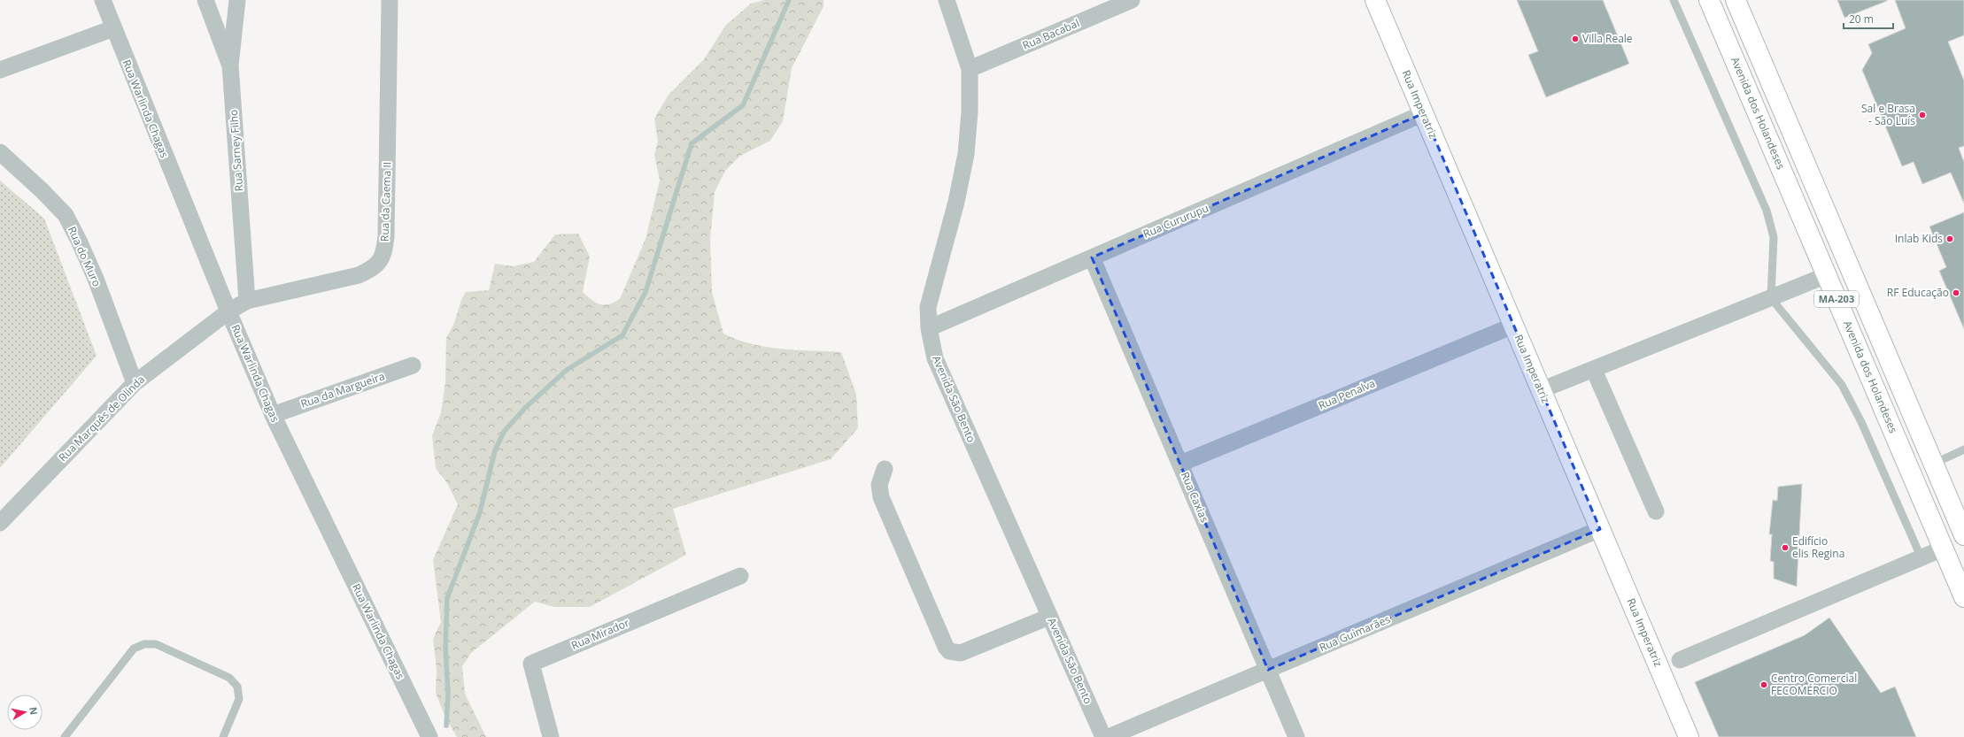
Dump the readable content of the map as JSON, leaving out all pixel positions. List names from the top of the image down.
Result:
{
  "streets": {
    "main road": ["Rua Imperatriz", "Avenida dos Holandeses", "MA-203"],
    "street": [
      "Rua Bacabal",
      "Rua Warlinda Chagas",
      "Rua Sarney Filho",
      "Rua da Caema II",
      "Rua Cururupu",
      "Rua do Muro",
      "Rua da Margueira",
      "Rua Penalva",
      "Avenida São Bento",
      "Rua Marquês de Olinda",
      "Rua Caxias",
      "Rua Guimarães",
      "Rua Mirador"
    ]
  },
  "crossings": [
    ["Rua Bacabal", "Avenida São Bento"],
    ["Rua Imperatriz", "Rua Cururupu"],
    ["Rua Imperatriz", "Rua Penalva"],
    ["Rua Imperatriz", "Rua Guimarães"],
    ["Rua Warlinda Chagas", "Rua da Caema II"],
    ["Rua Warlinda Chagas", "Rua da Margueira"],
    ["Rua Warlinda Chagas", "Rua Marquês de Olinda"],
    ["Rua Sarney Filho", "Rua da Caema II"],
    ["Rua da Caema II", "Rua Marquês de Olinda"],
    ["Rua Cururupu", "Avenida São Bento"],
    ["Rua Cururupu", "Rua Caxias"],
    ["Rua do Muro", "Rua Marquês de Olinda"],
    ["Rua Penalva", "Rua Caxias"],
    ["Rua Caxias", "Rua Guimarães"]
  ],
  "places": [
    "Villa Reale",
    "Sal e Brasa - São Luís",
    "Inlab Kids",
    "RF Educação",
    "Edifício elis Regina",
    "Centro Comercial FECOMÉRCIO"
  ],
  "scale_bar": "20 m",
  "north": "right"
}
